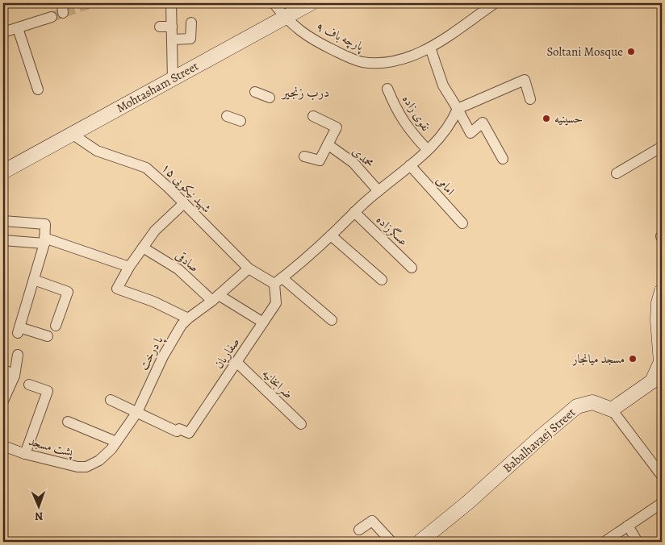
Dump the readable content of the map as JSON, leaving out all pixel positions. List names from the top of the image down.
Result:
{
  "streets": {
    "street": [
      "پارچه باف ۹",
      "Mohtasham Street",
      "نقوی زاده",
      "محمدی",
      "امامی",
      "شهید نیکویی ۱۵",
      "عسگرزاده",
      "صادقی",
      "پا درخت",
      "صفاریان",
      "ضرابخانیه",
      "Babalhavaej Street",
      "پشت مسجد"
    ]
  },
  "crossings": [
    ["پارچه باف ۹", "Mohtasham Street"],
    ["Mohtasham Street", "شهید نیکویی ۱۵"],
    ["شهید نیکویی ۱۵", "پا درخت"],
    ["شهید نیکویی ۱۵", "صفاریان"],
    ["صادقی", "پا درخت"],
    ["صادقی", "صفاریان"],
    ["پا درخت", "صفاریان"],
    ["پا درخت", "پشت مسجد"],
    ["صفاریان", "ضرابخانیه"]
  ],
  "districts": ["درب زنجیر"],
  "places": ["Soltani Mosque", "حسینیه", "مسجد میانجار"],
  "north": "bottom"
}
